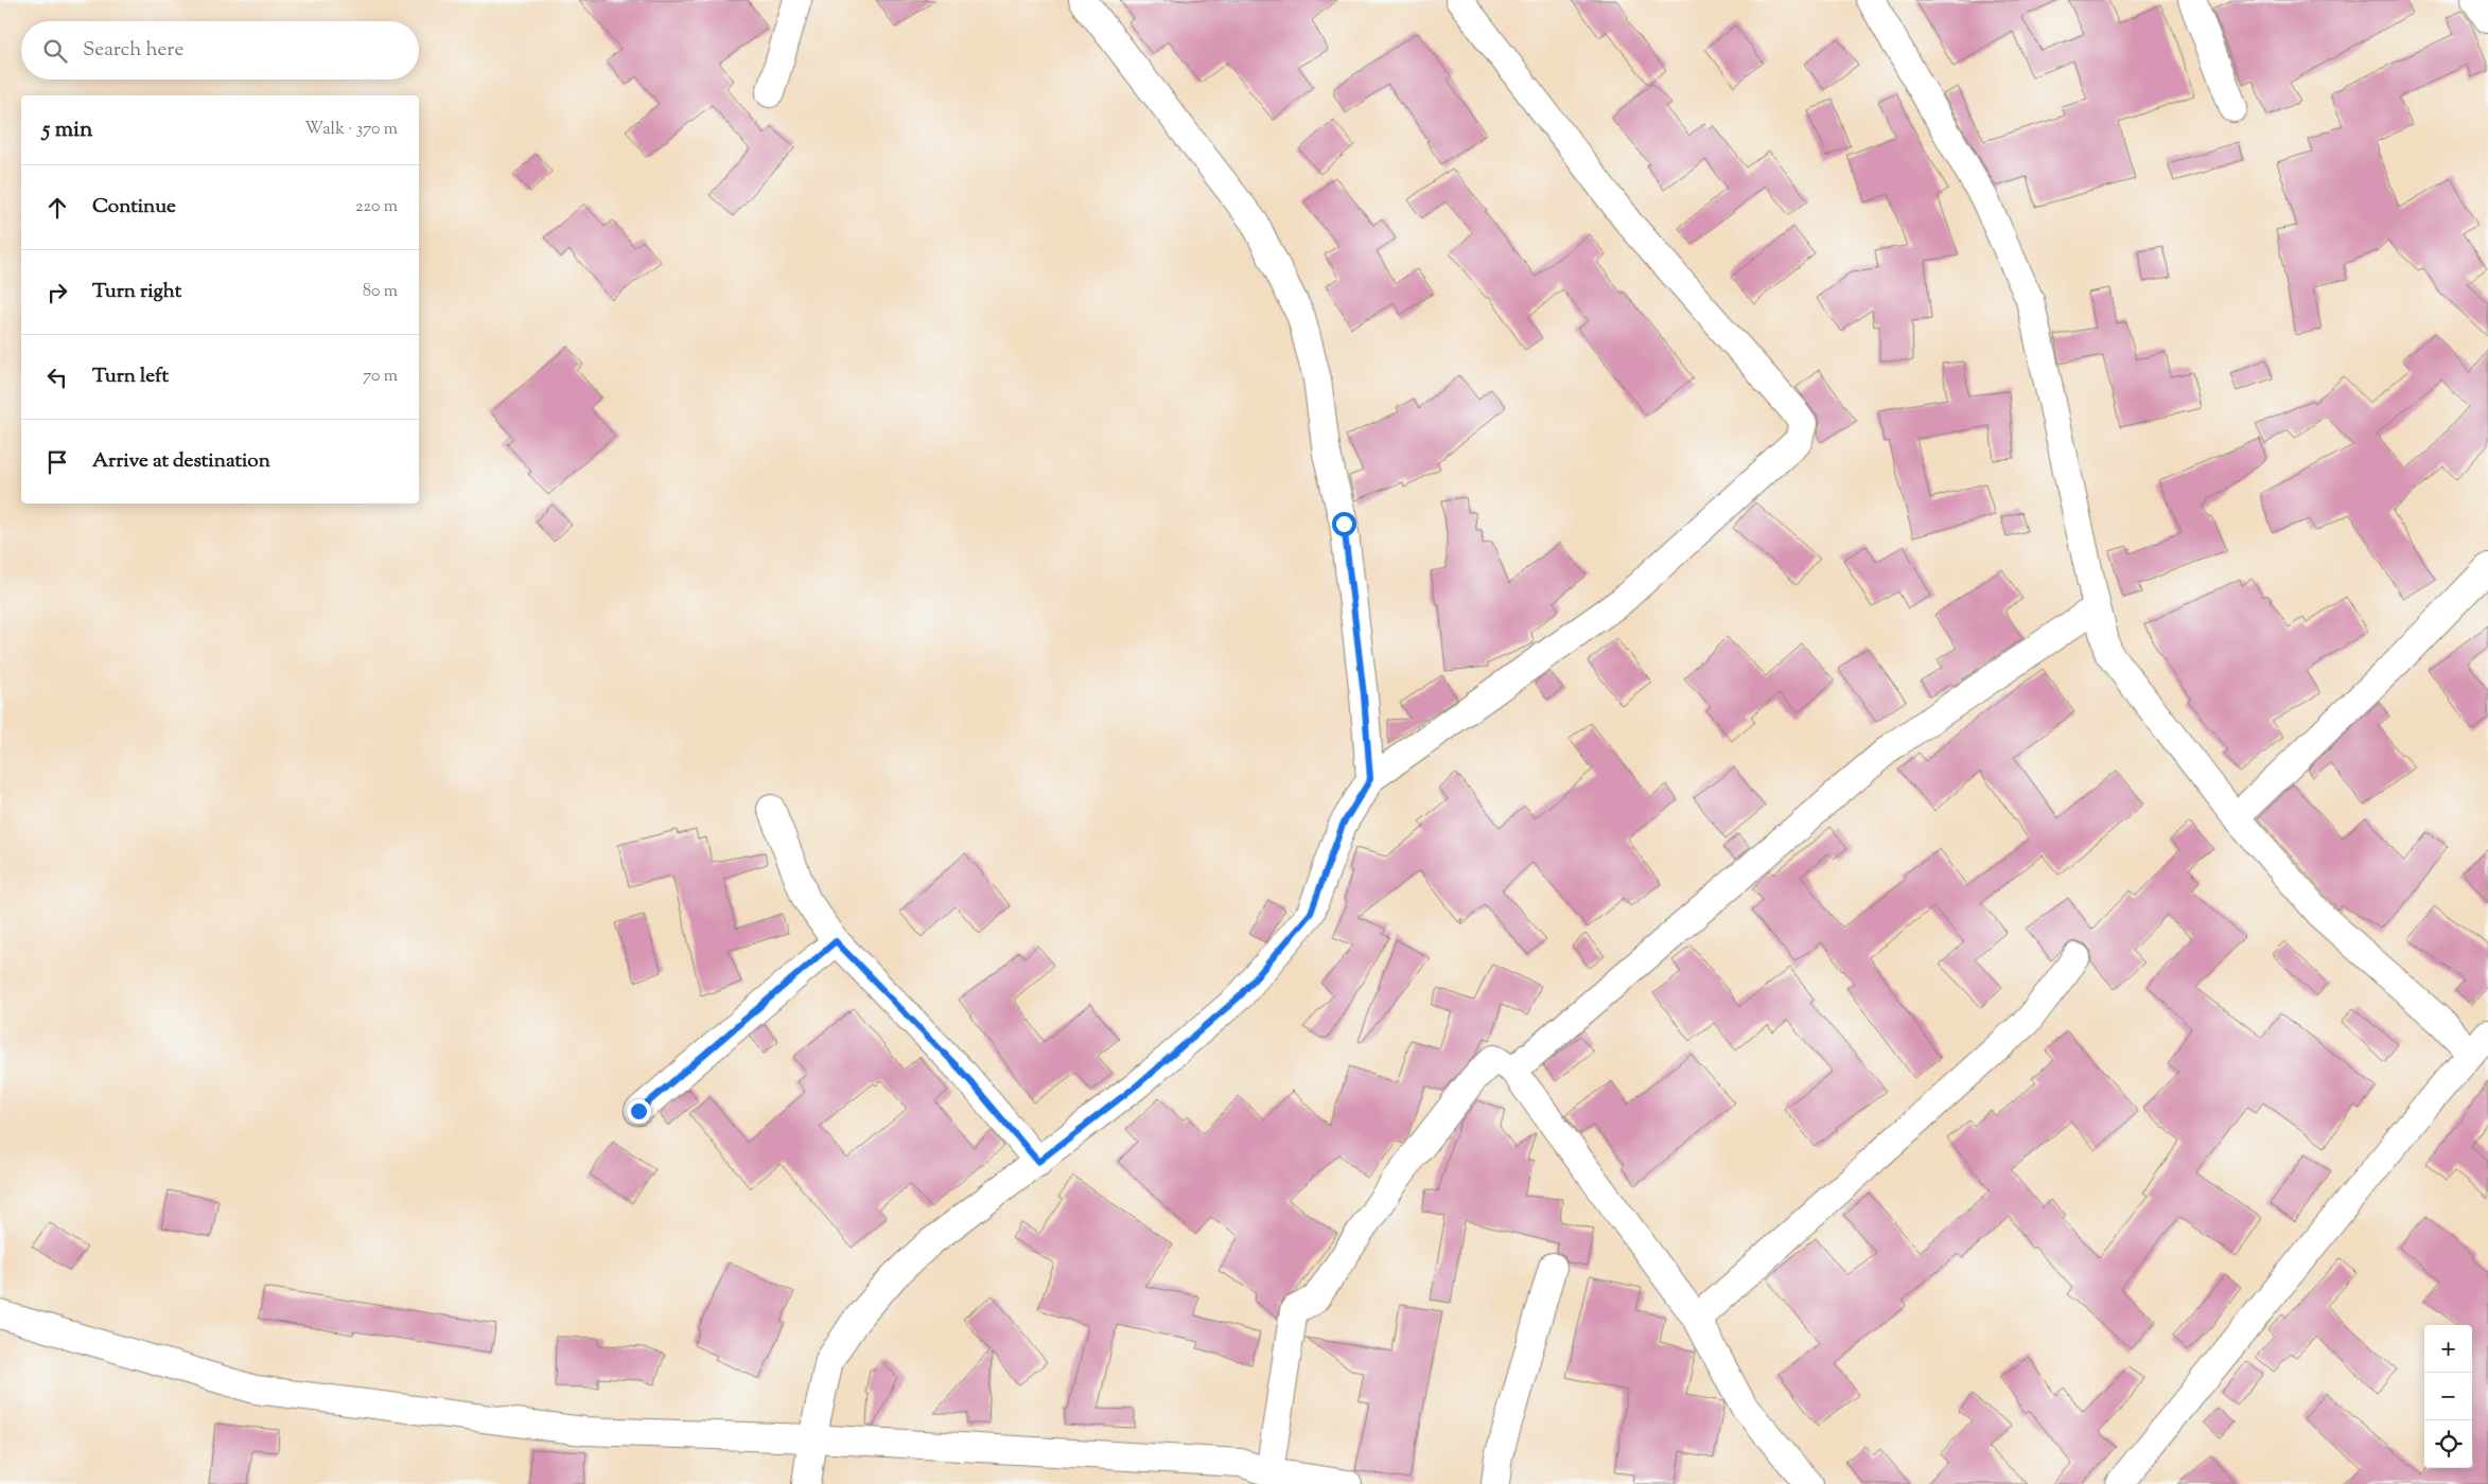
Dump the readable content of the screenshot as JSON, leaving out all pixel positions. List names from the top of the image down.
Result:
{
  "page": {
    "search": "Search here",
    "heading": ["5 min", "Walk · 370 m"],
    "list": [
      ["Continue", "220 m"],
      ["Turn right", "80 m"],
      ["Turn left", "70 m"],
      "Arrive at destination"
    ],
    "map_buttons": ["+", "−"]
  }
}
